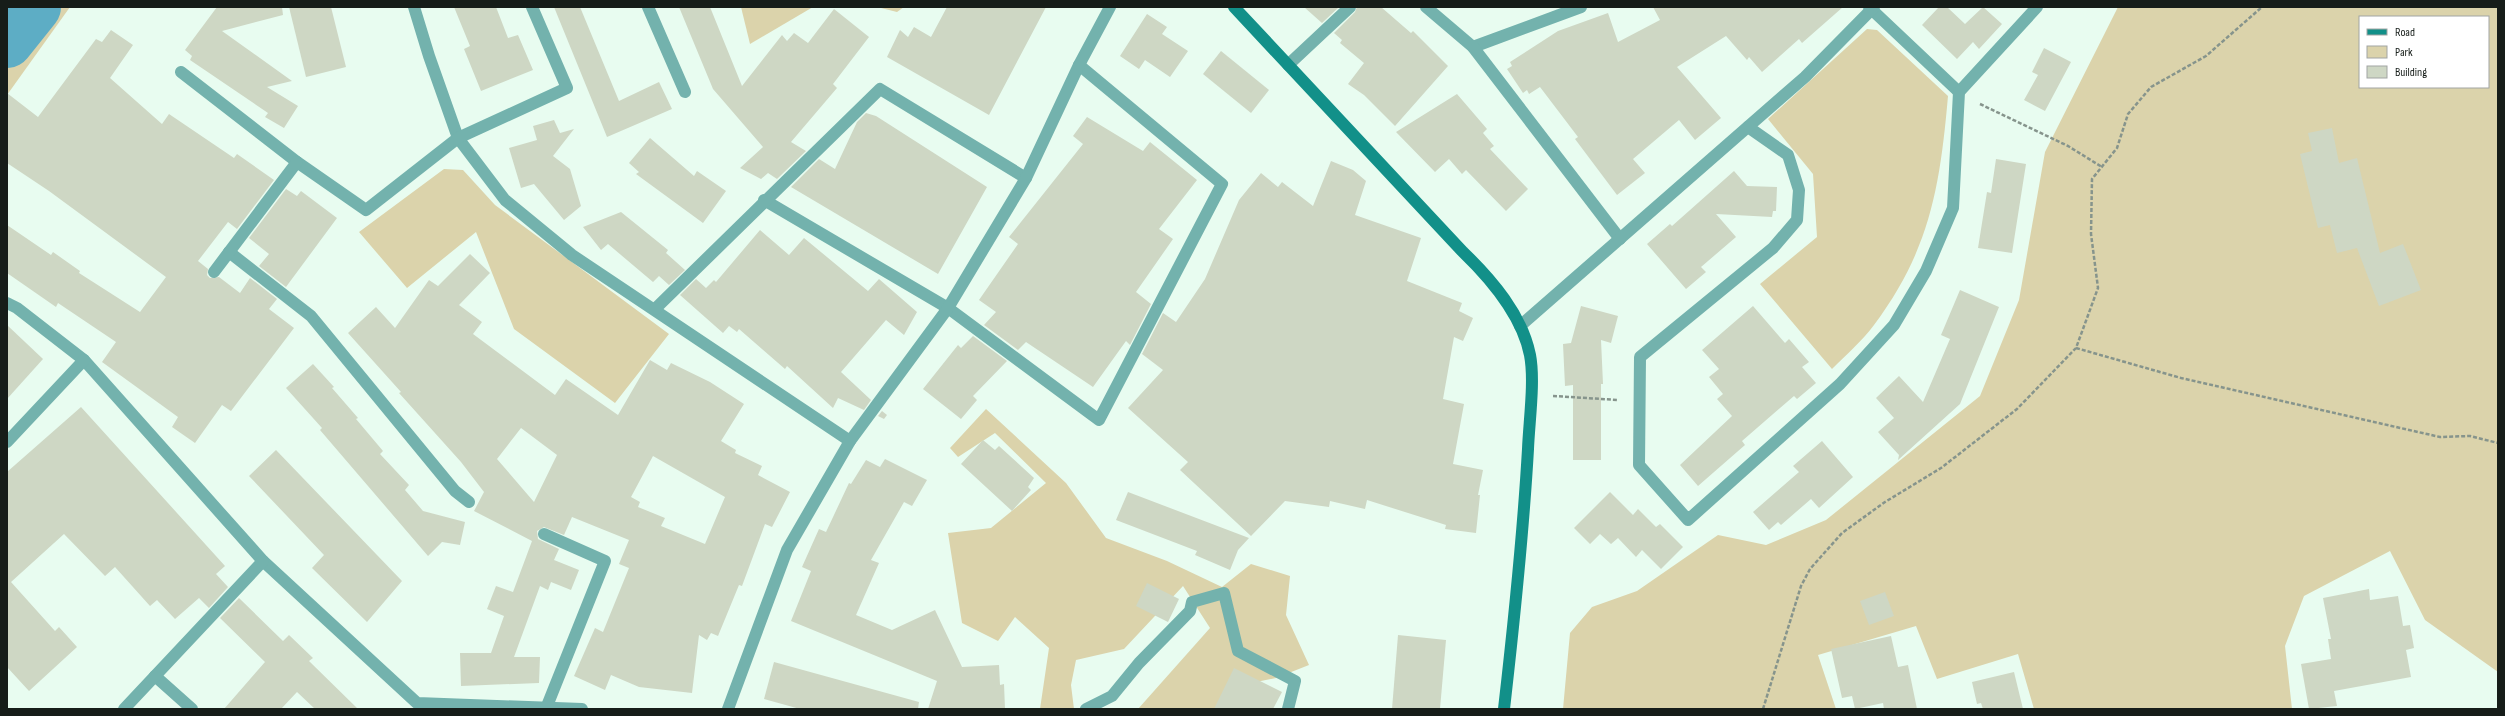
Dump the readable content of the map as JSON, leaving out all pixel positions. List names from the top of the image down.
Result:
{
  "legend": ["Road", "Park", "Building"]
}
